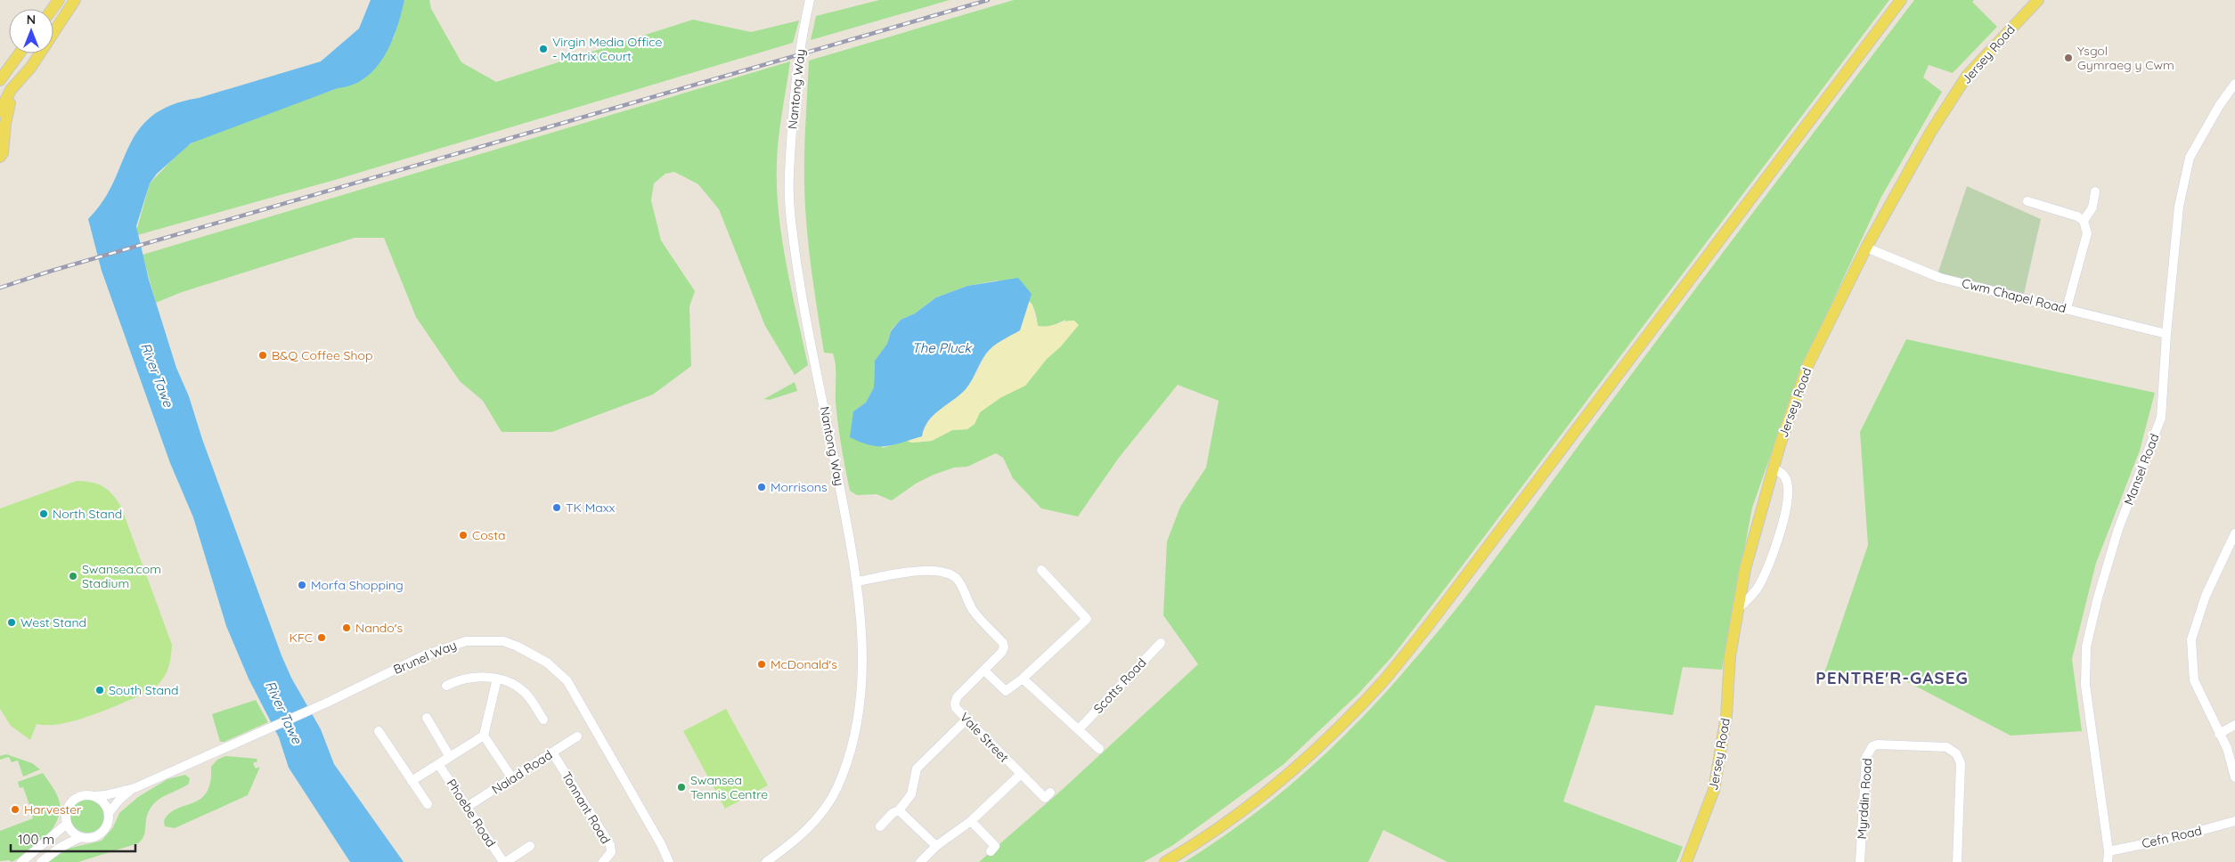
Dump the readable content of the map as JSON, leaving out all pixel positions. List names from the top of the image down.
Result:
{
  "streets": {
    "main road": ["Jersey Road"],
    "street": [
      "Nantong Way",
      "Cwm Chapel Road",
      "Mansel Road",
      "Brunel Way",
      "Scotts Road",
      "Vale Street",
      "Naiad Road",
      "Myrddin Road",
      "Tonnant Road",
      "Phoebe Road",
      "Cefn Road"
    ]
  },
  "crossings": [
    ["Jersey Road", "Cwm Chapel Road"],
    ["Nantong Way", "Vale Street"],
    ["Cwm Chapel Road", "Mansel Road"],
    ["Mansel Road", "Cefn Road"],
    ["Naiad Road", "Tonnant Road"],
    ["Naiad Road", "Phoebe Road"]
  ],
  "districts": ["PENTRE'R-GASEG"],
  "water": ["The Pluck", "River Tawe"],
  "places": [
    "Virgin Media Office - Matrix Court",
    "Ysgol Gymraeg y Cwm",
    "B&Q Coffee Shop",
    "Morrisons",
    "TK Maxx",
    "North Stand",
    "Costa",
    "Swansea.com Stadium",
    "Morfa Shopping",
    "West Stand",
    "Nando's",
    "KFC",
    "McDonald's",
    "South Stand",
    "Swansea Tennis Centre",
    "Harvester"
  ],
  "scale_bar": "100 m",
  "north": "top"
}
